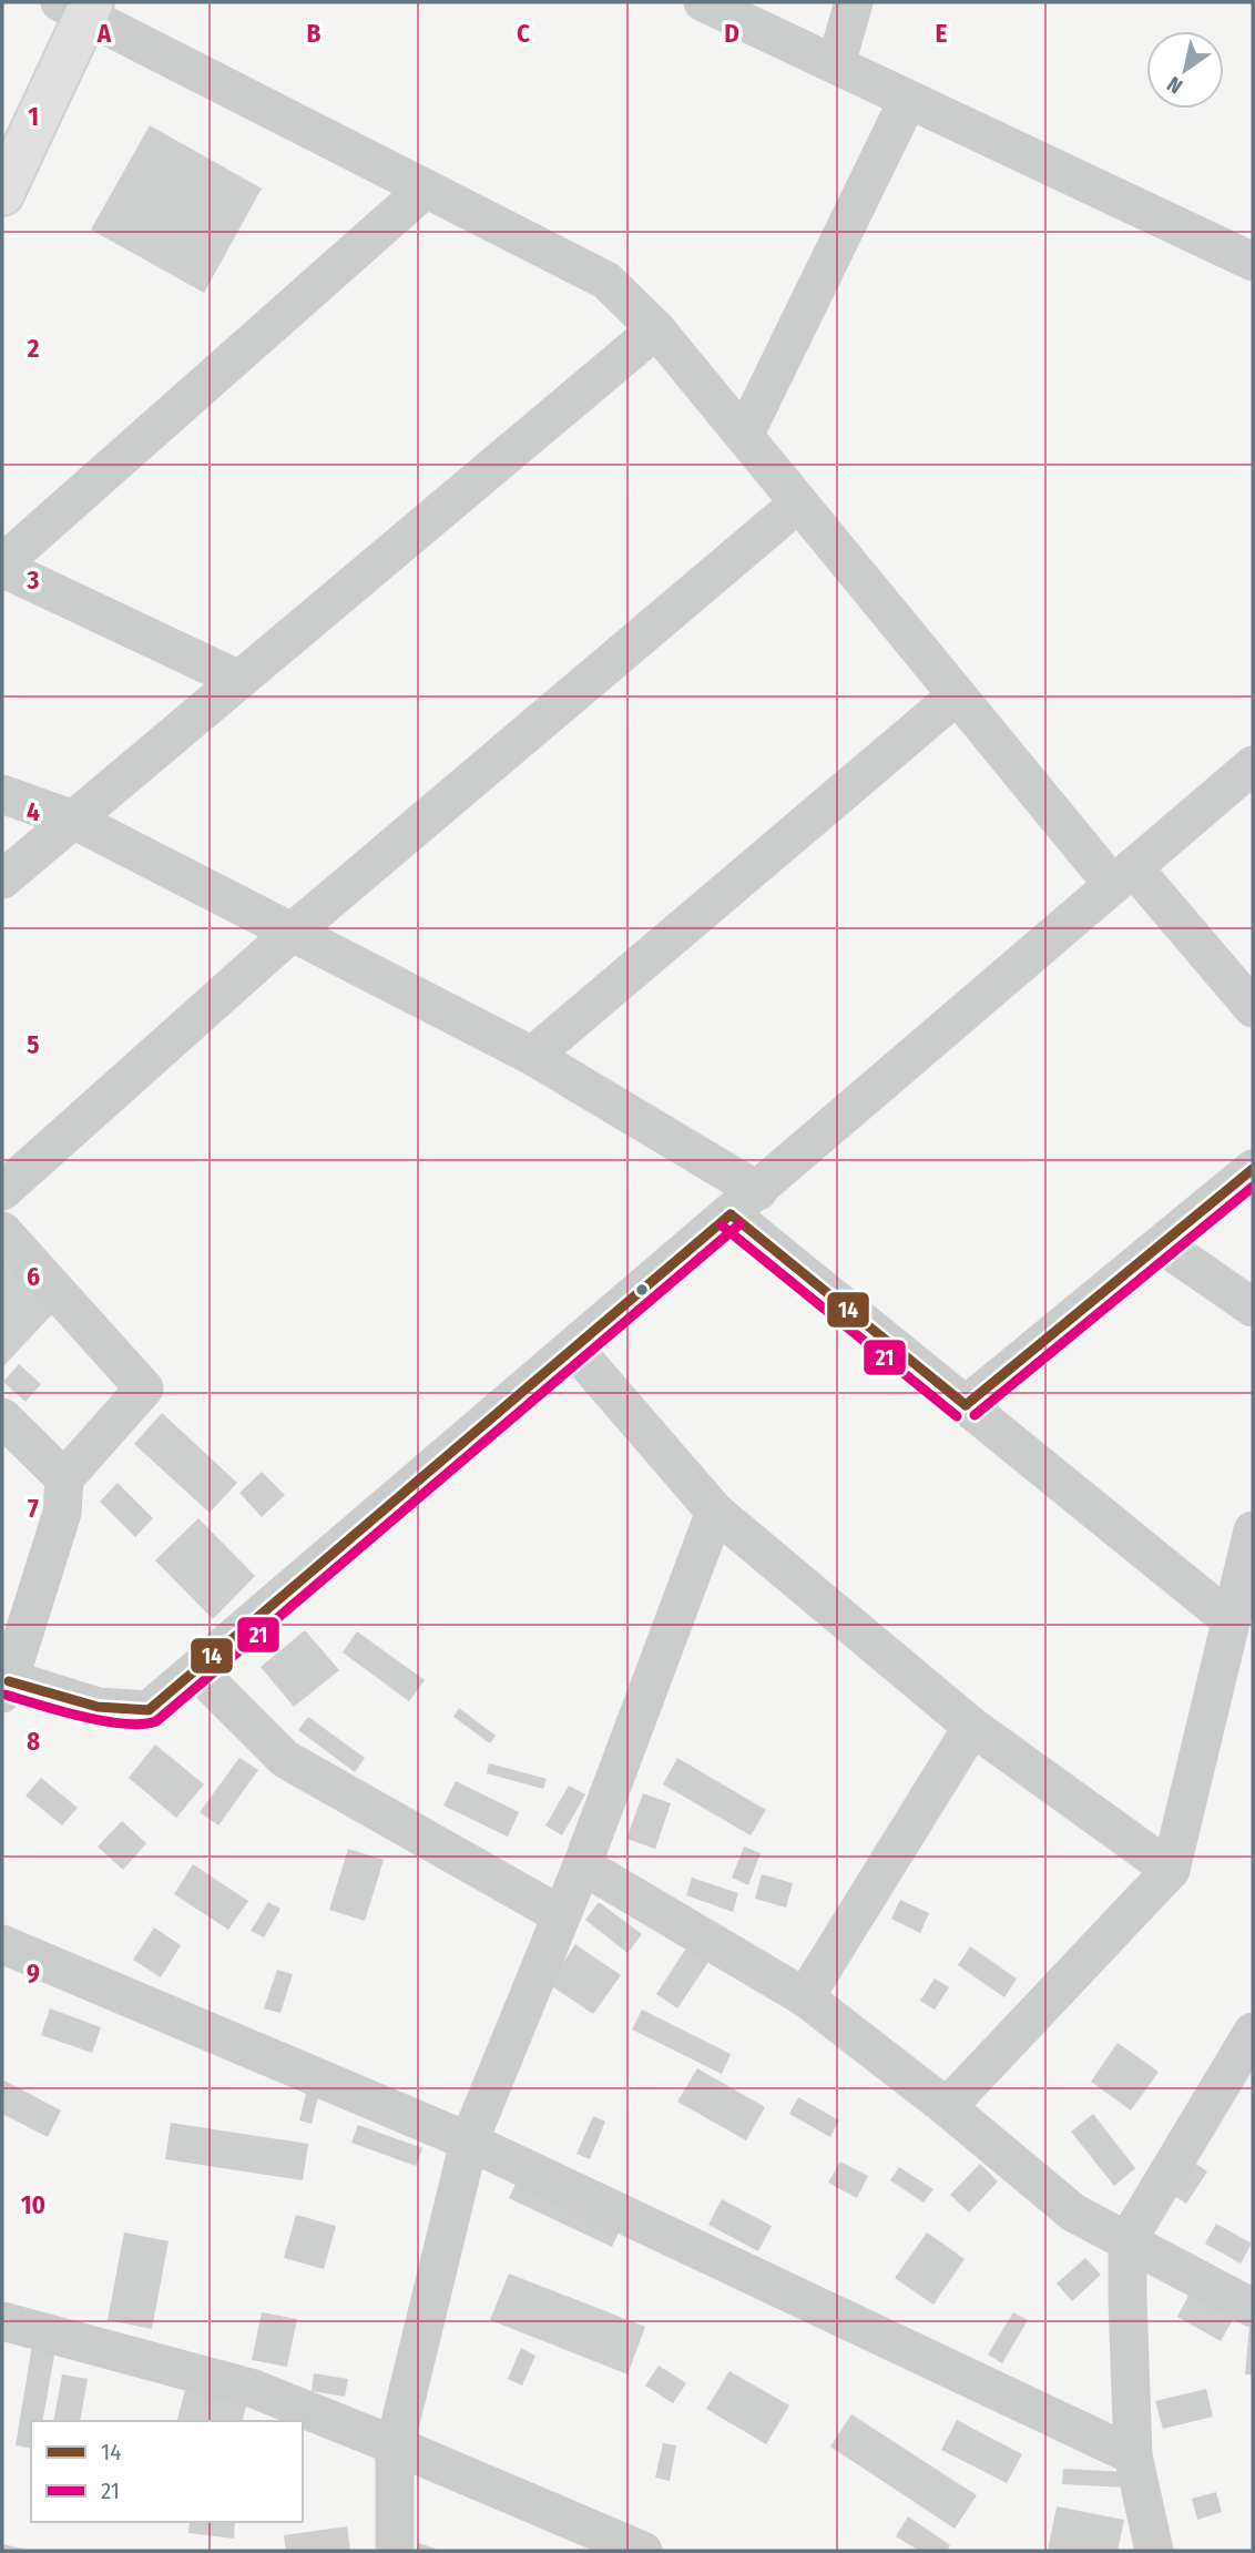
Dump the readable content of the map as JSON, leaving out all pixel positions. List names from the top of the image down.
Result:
{
  "lines": ["transit line 14", "transit line 21"],
  "legend": ["14", "21"],
  "north": "bottom left",
  "grid": {
    "columns": [
      "A",
      "B",
      "C",
      "D",
      "E"
    ],
    "rows": [
      "1",
      "2",
      "3",
      "4",
      "5",
      "6",
      "7",
      "8",
      "9",
      "10"
    ]
  }
}
